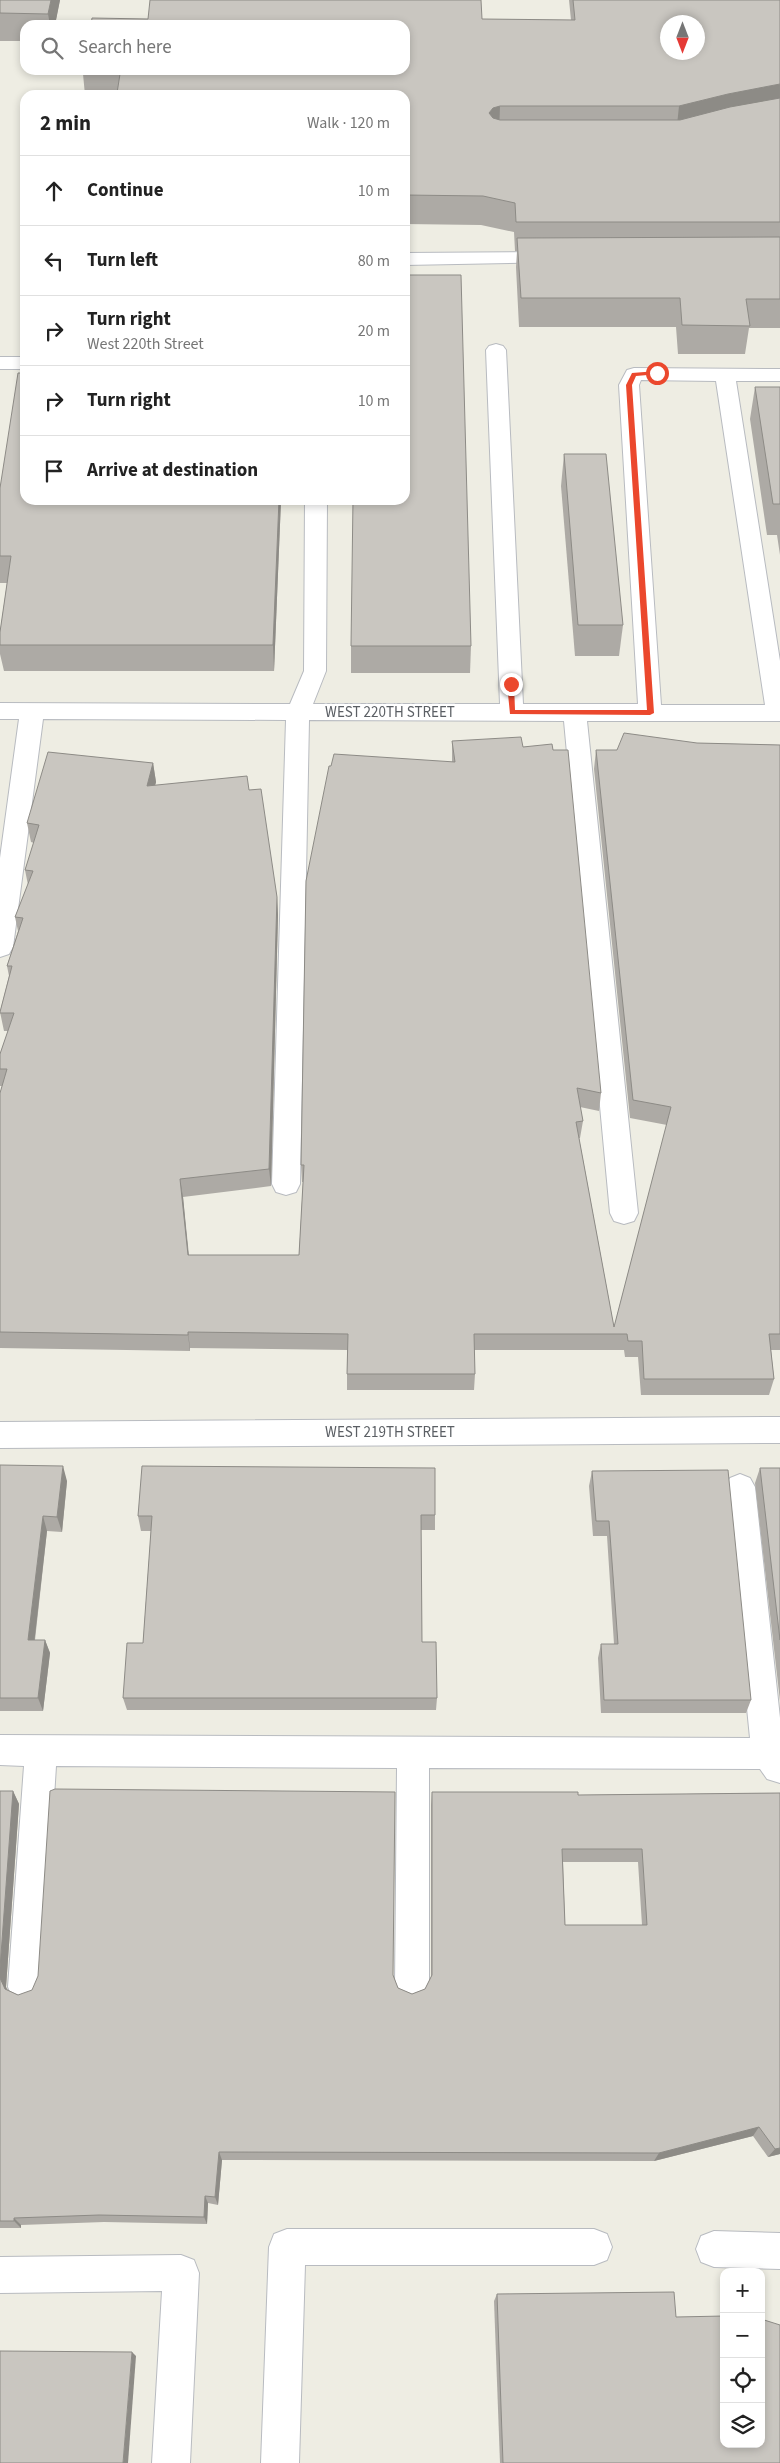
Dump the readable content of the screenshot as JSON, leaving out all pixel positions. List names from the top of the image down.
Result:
{
  "streets": {
    "street": ["WEST 220TH STREET", "WEST 219TH STREET"]
  },
  "north": "bottom",
  "page": {
    "search": "Search here",
    "heading": ["2 min", "Walk · 120 m"],
    "list": [
      ["Continue", "10 m"],
      ["Turn left", "80 m"],
      ["Turn right", "West 220th Street", "20 m"],
      ["Turn right", "10 m"],
      "Arrive at destination"
    ],
    "map_buttons": ["+", "−"]
  }
}
